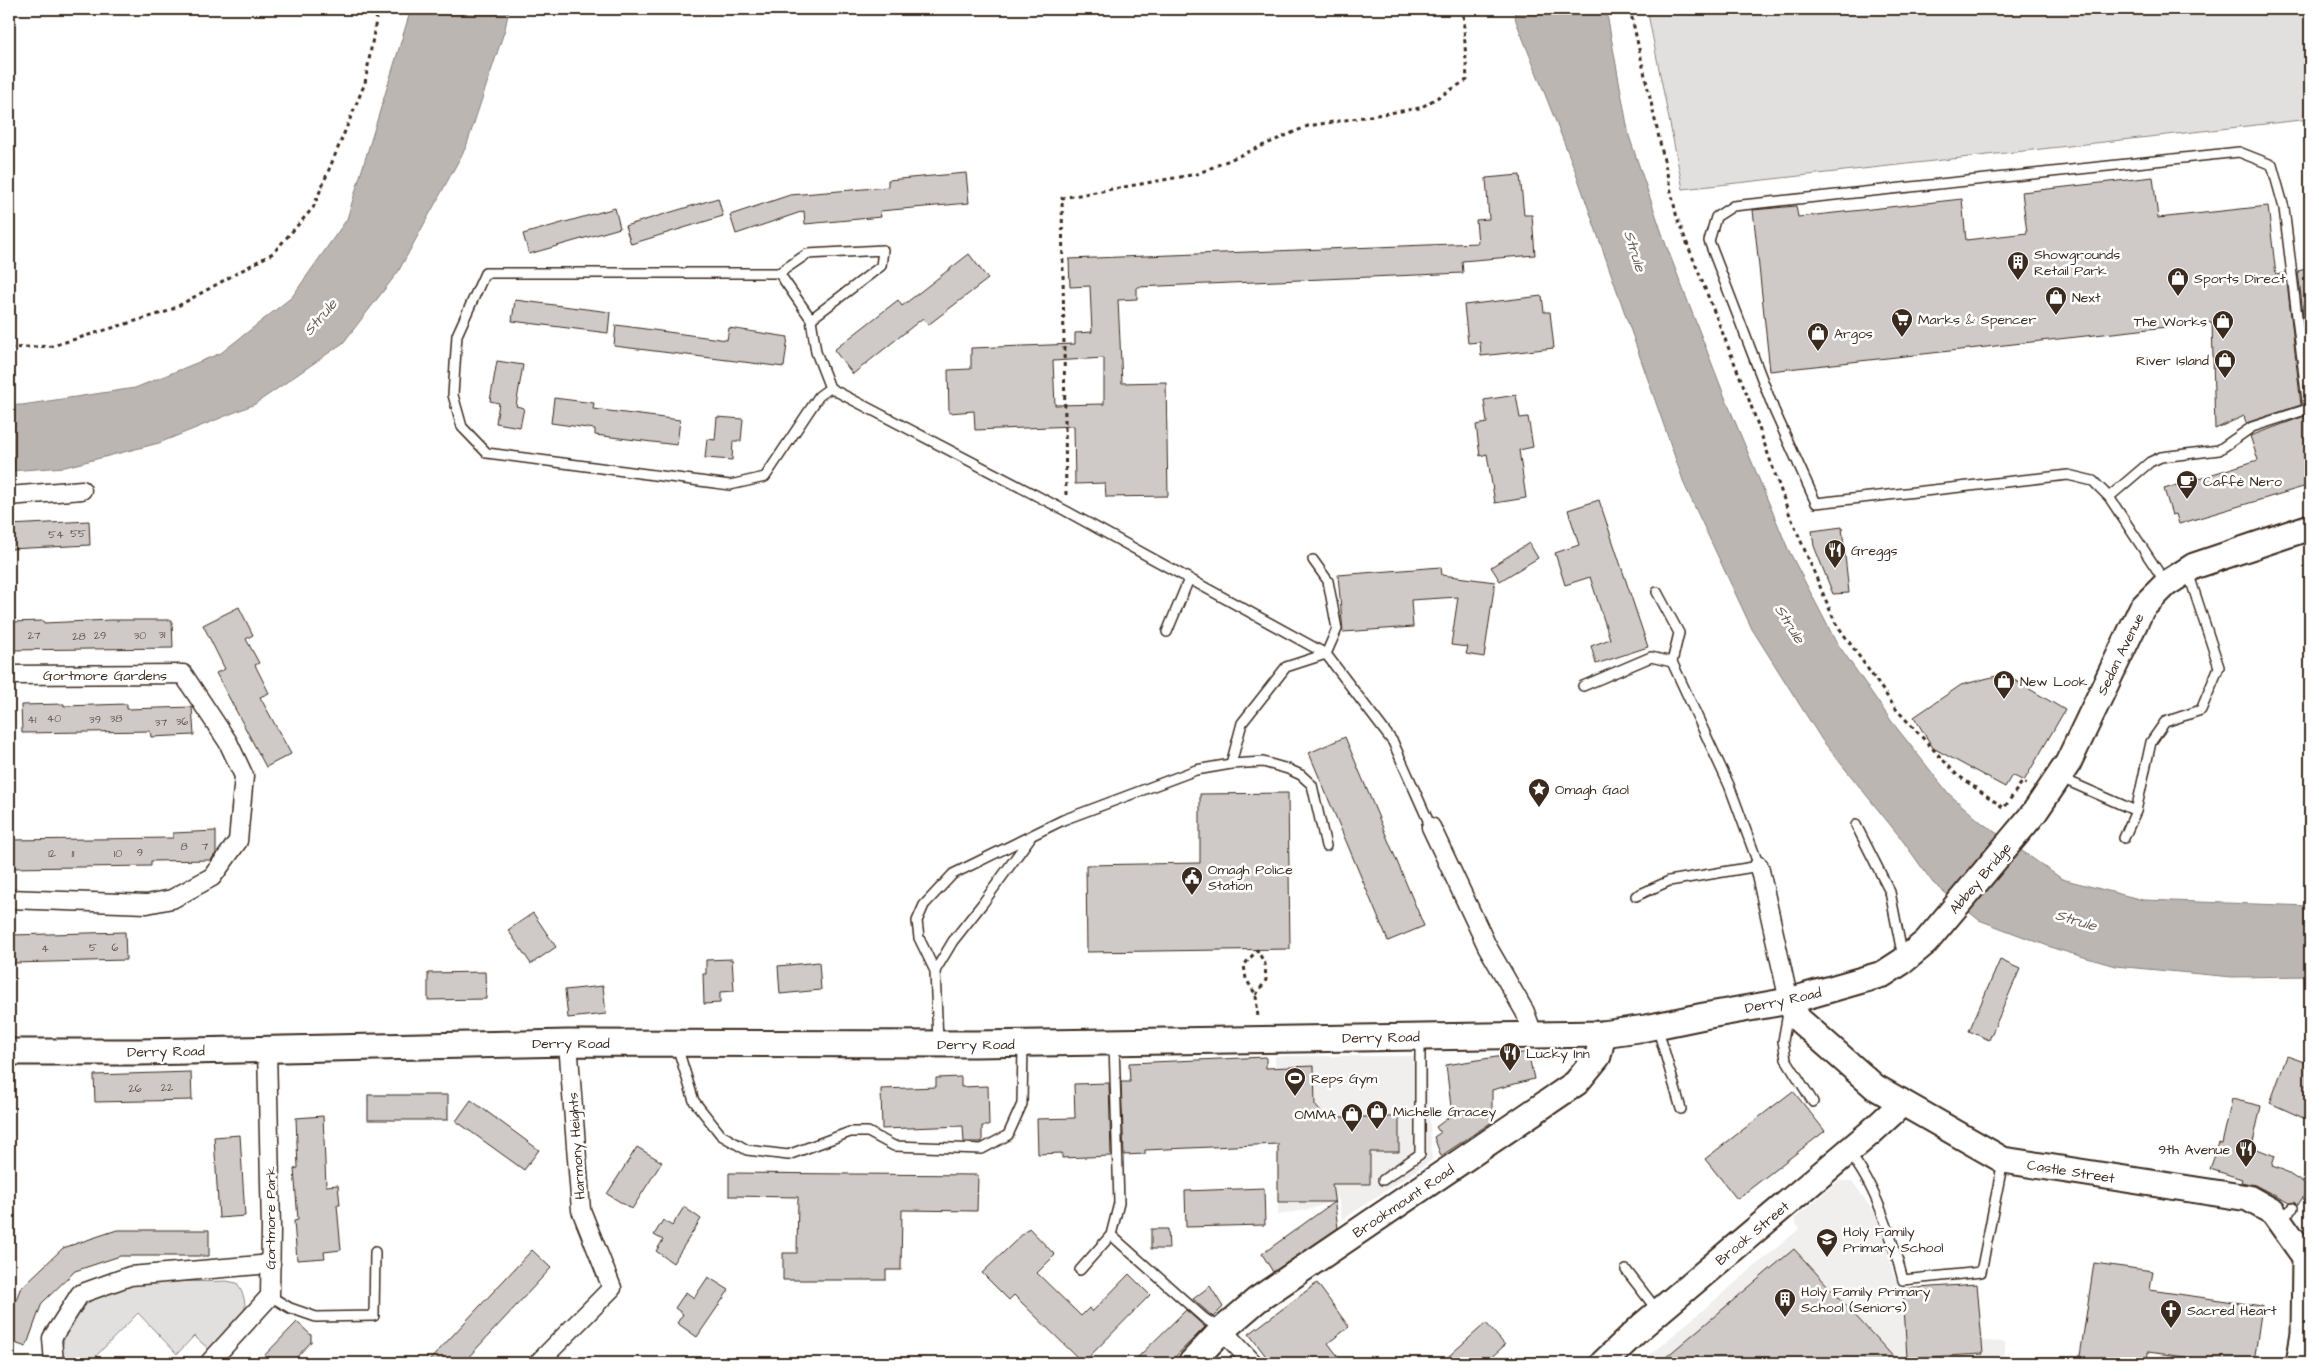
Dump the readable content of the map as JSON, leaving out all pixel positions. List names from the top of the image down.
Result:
{
  "streets": {
    "main road": [
      "Sedan Avenue",
      "Abbey Bridge",
      "Derry Road",
      "Castle Street",
      "Brookmount Road",
      "Brook Street"
    ],
    "street": ["Gortmore Gardens", "Harmony Heights", "Gortmore Park"]
  },
  "crossings": [
    ["Sedan Avenue", "Abbey Bridge"],
    ["Abbey Bridge", "Derry Road"],
    ["Derry Road", "Harmony Heights"],
    ["Derry Road", "Castle Street"],
    ["Derry Road", "Brookmount Road"],
    ["Derry Road", "Gortmore Park"],
    ["Castle Street", "Brook Street"]
  ],
  "water": ["Strule"],
  "places": {
    "building": ["Showgrounds Retail Park", "Holy Family Primary School (Seniors)"],
    "shop": [
      "Sports Direct",
      "Next",
      "The Works",
      "Argos",
      "River Island",
      "New Look",
      "Michelle Gracey",
      "OMMA"
    ],
    "supermarket": ["Marks & Spencer"],
    "cafe": ["Caffè Nero"],
    "restaurant": ["Greggs", "Lucky Inn", "9th Avenue"],
    "place": ["Omagh Gaol"],
    "public building": ["Omagh Police Station"],
    "sports": ["Reps Gym"],
    "school or university": ["Holy Family Primary School"],
    "church": ["Sacred Heart"]
  },
  "house_numbers": [
    "55",
    "54",
    "31",
    "27",
    "29",
    "30",
    "28",
    "40",
    "38",
    "41",
    "39",
    "36",
    "37",
    "8",
    "7",
    "9",
    "12",
    "11",
    "10",
    "5",
    "6",
    "4",
    "22",
    "26"
  ]
}
